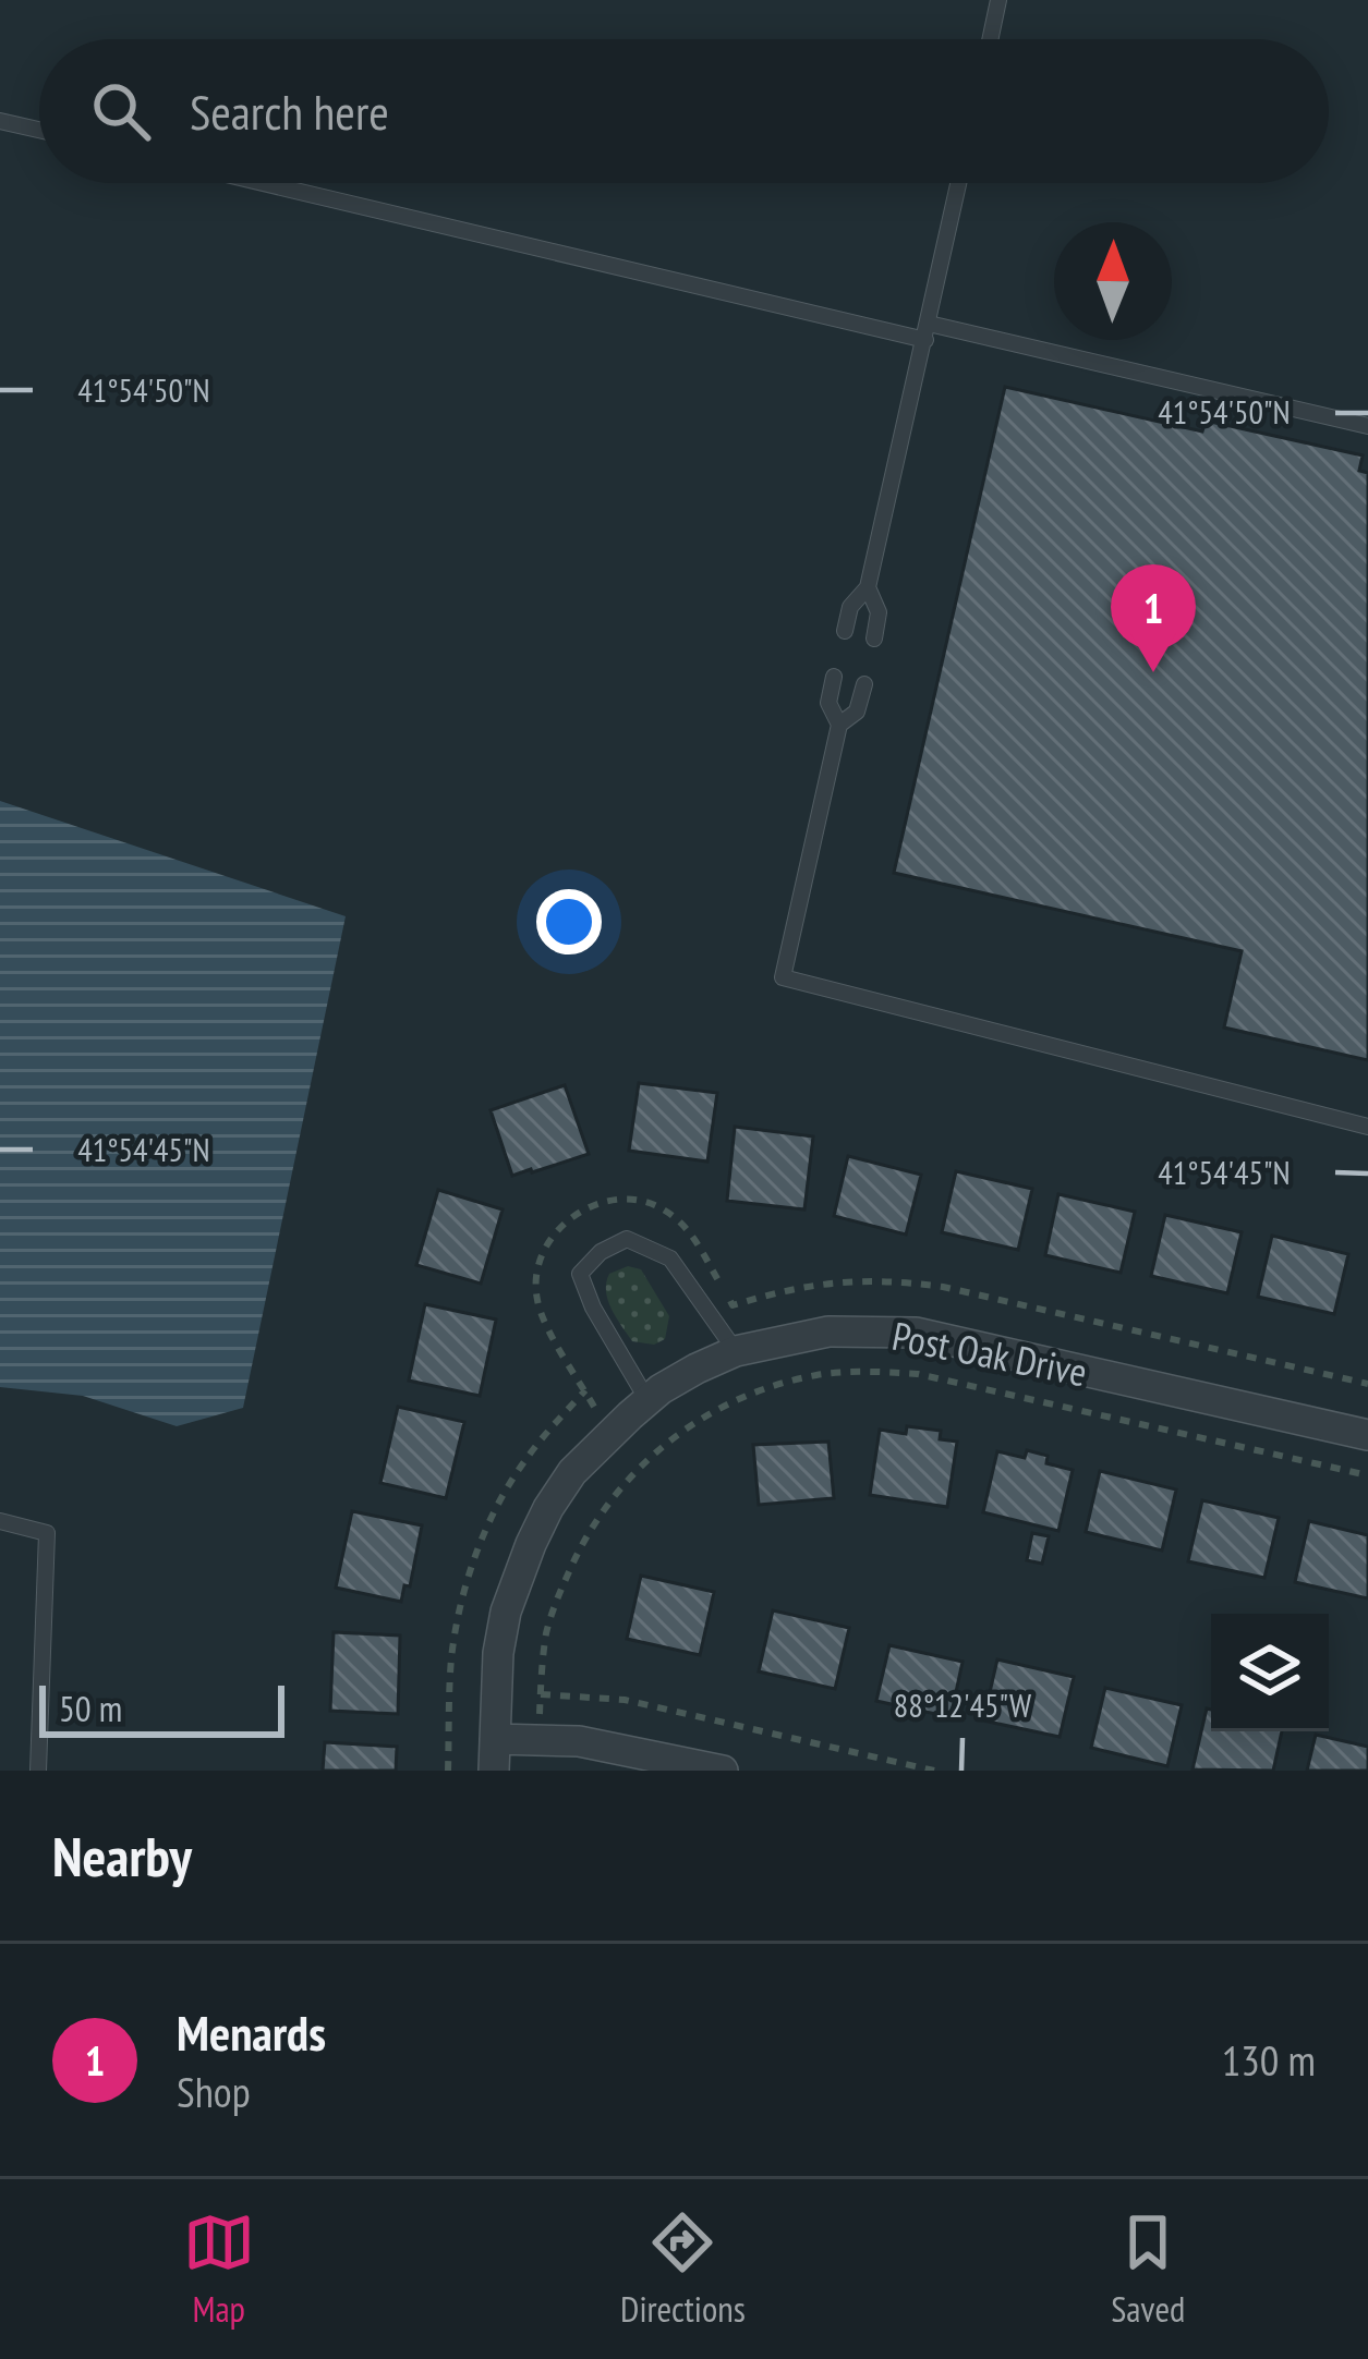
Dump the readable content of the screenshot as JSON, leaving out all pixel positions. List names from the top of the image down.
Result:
{
  "streets": {
    "street": ["Post Oak Drive"]
  },
  "scale_bar": "50 m",
  "north": "top",
  "page": {
    "search": "Search here",
    "pins": "1",
    "scale": "50 m",
    "heading": "Nearby",
    "list": [
      {
        "mark": "1",
        "name": "Menards",
        "note": "Shop",
        "value": "130 m"
      }
    ],
    "nav": ["Map", "Directions", "Saved"]
  },
  "coordinates": ["41°54'50\"N", "41°54'45\"N", "88°12'45\"W"]
}
